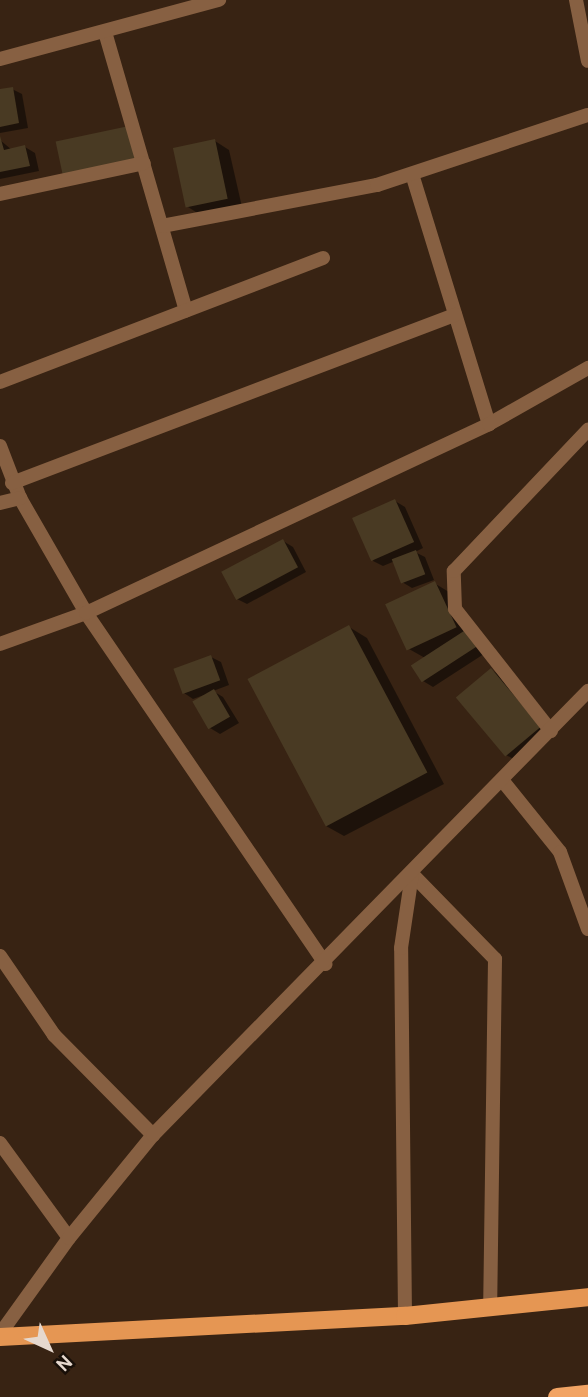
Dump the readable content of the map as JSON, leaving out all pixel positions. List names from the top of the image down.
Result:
{
  "north": "bottom right"
}
